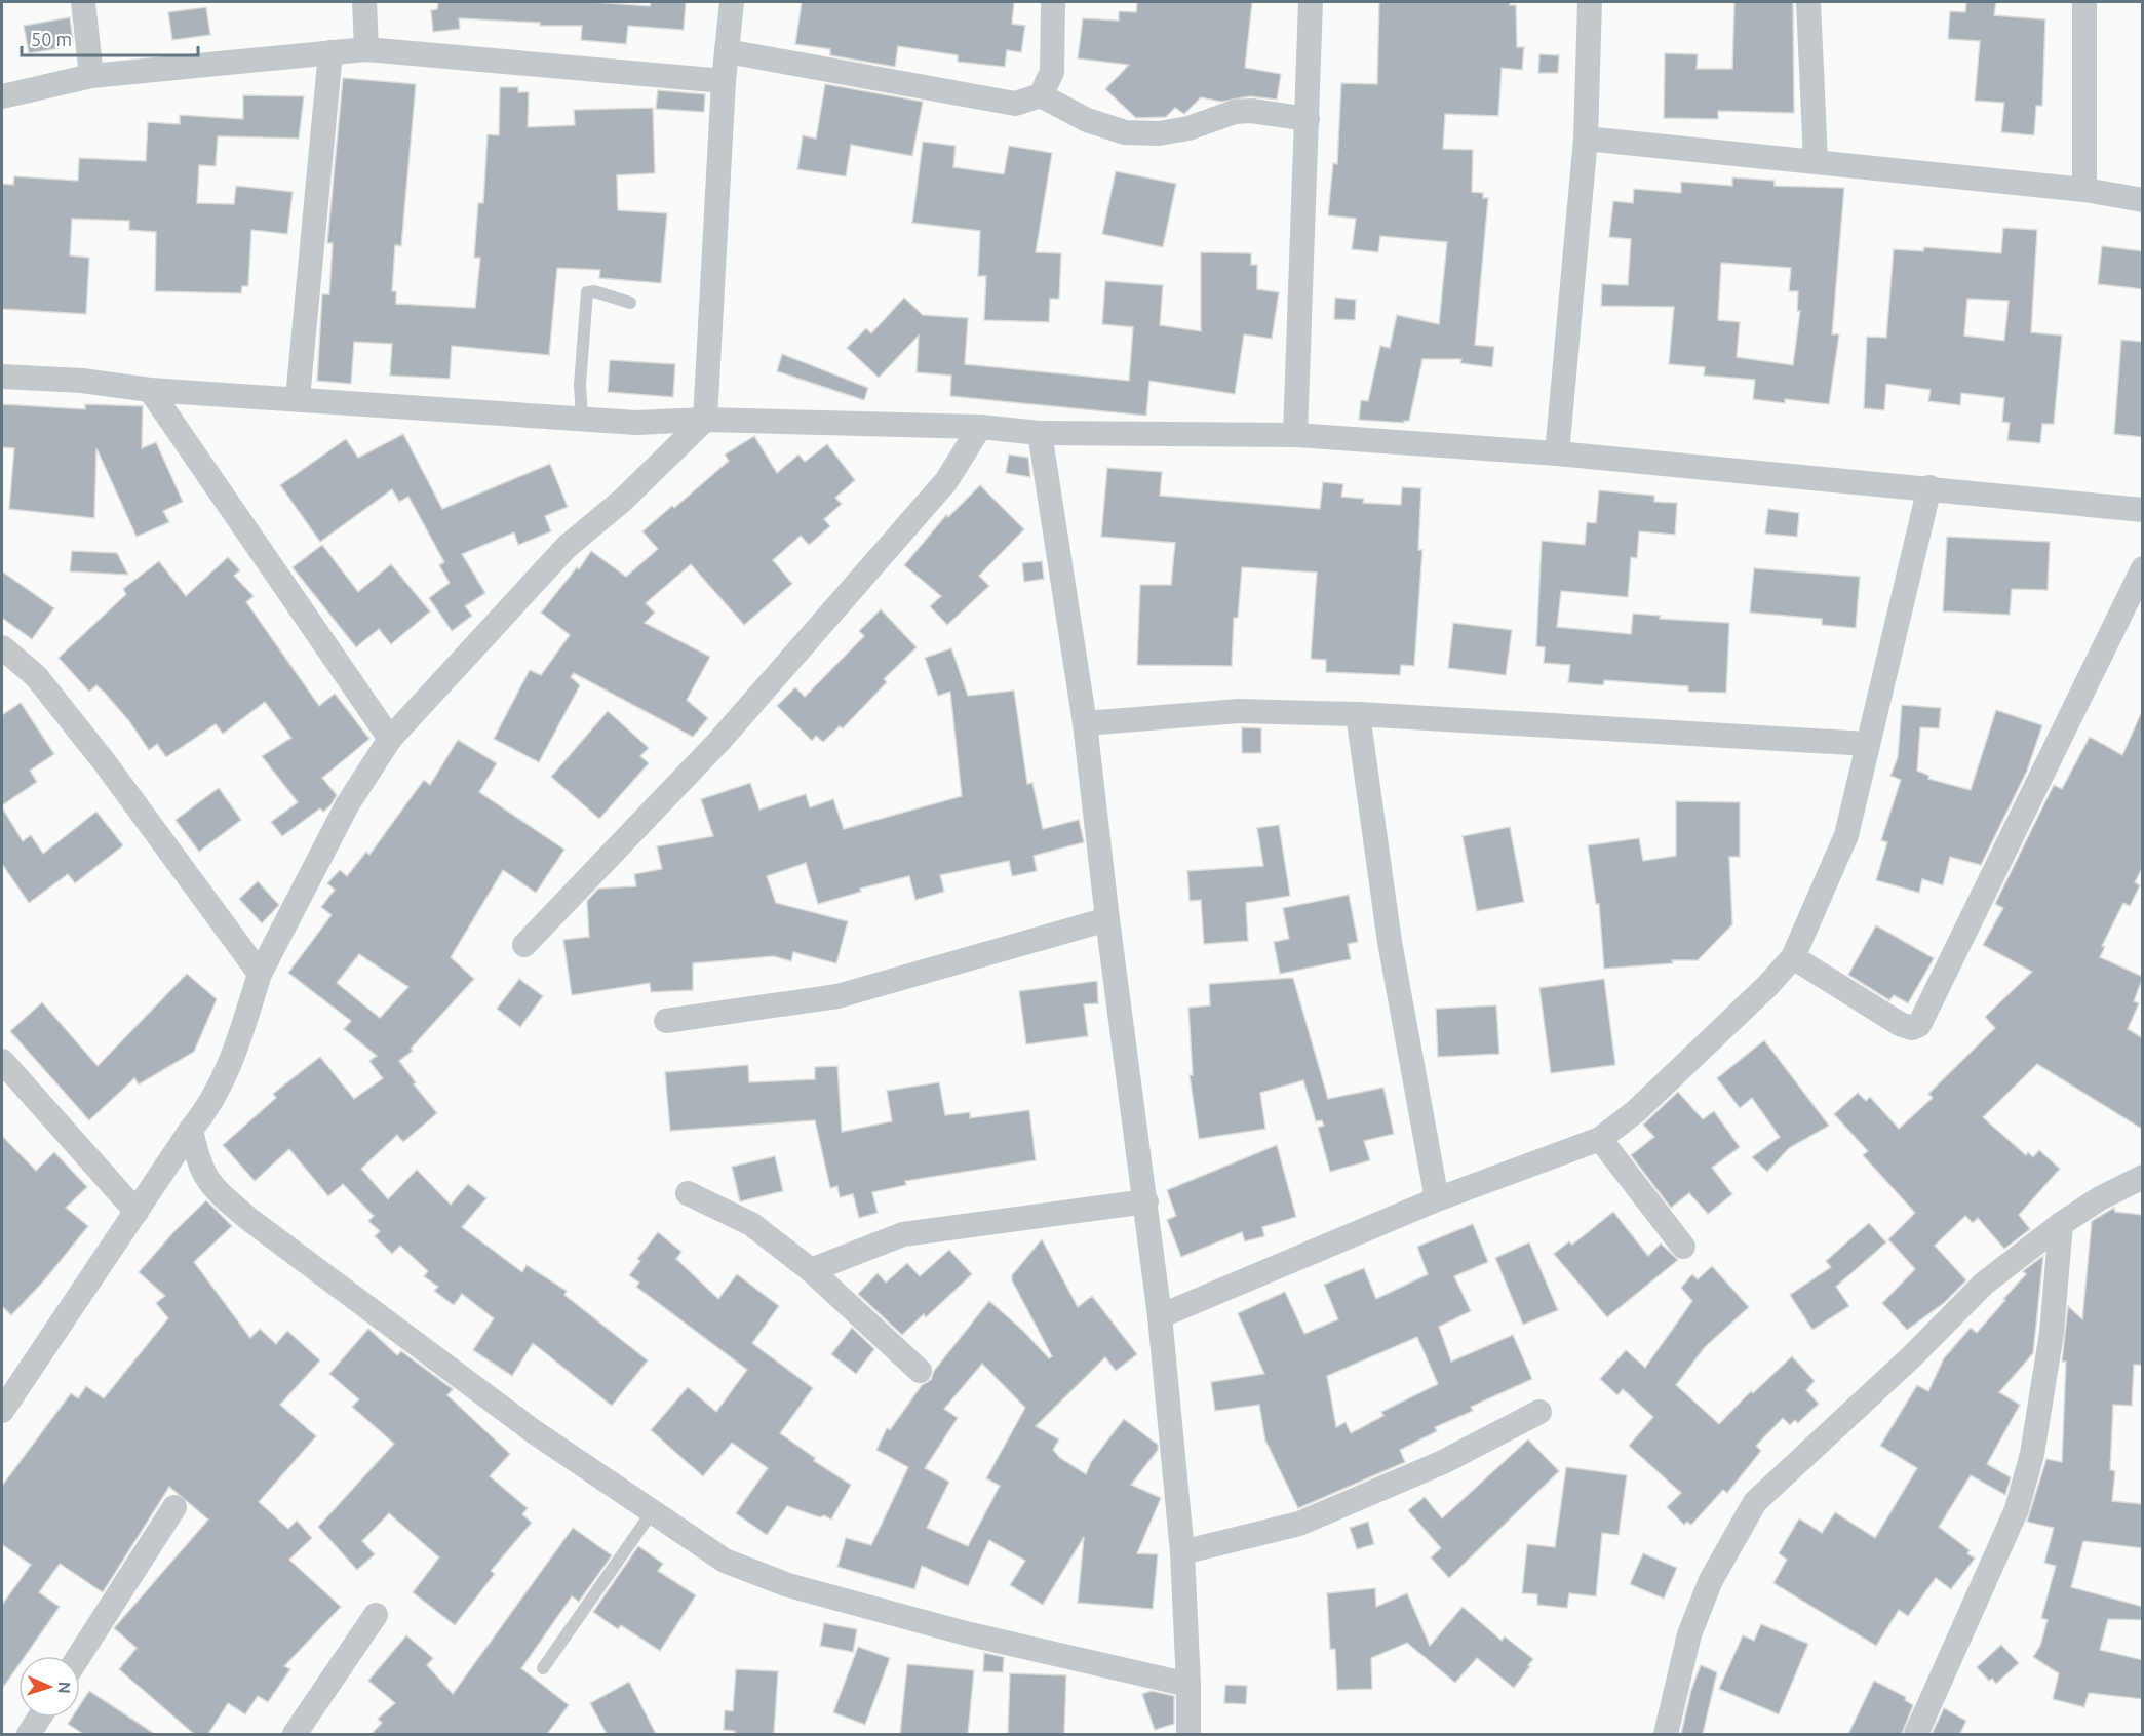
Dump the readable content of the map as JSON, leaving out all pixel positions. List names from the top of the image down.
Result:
{
  "scale_bar": "50 m",
  "north": "right"
}
